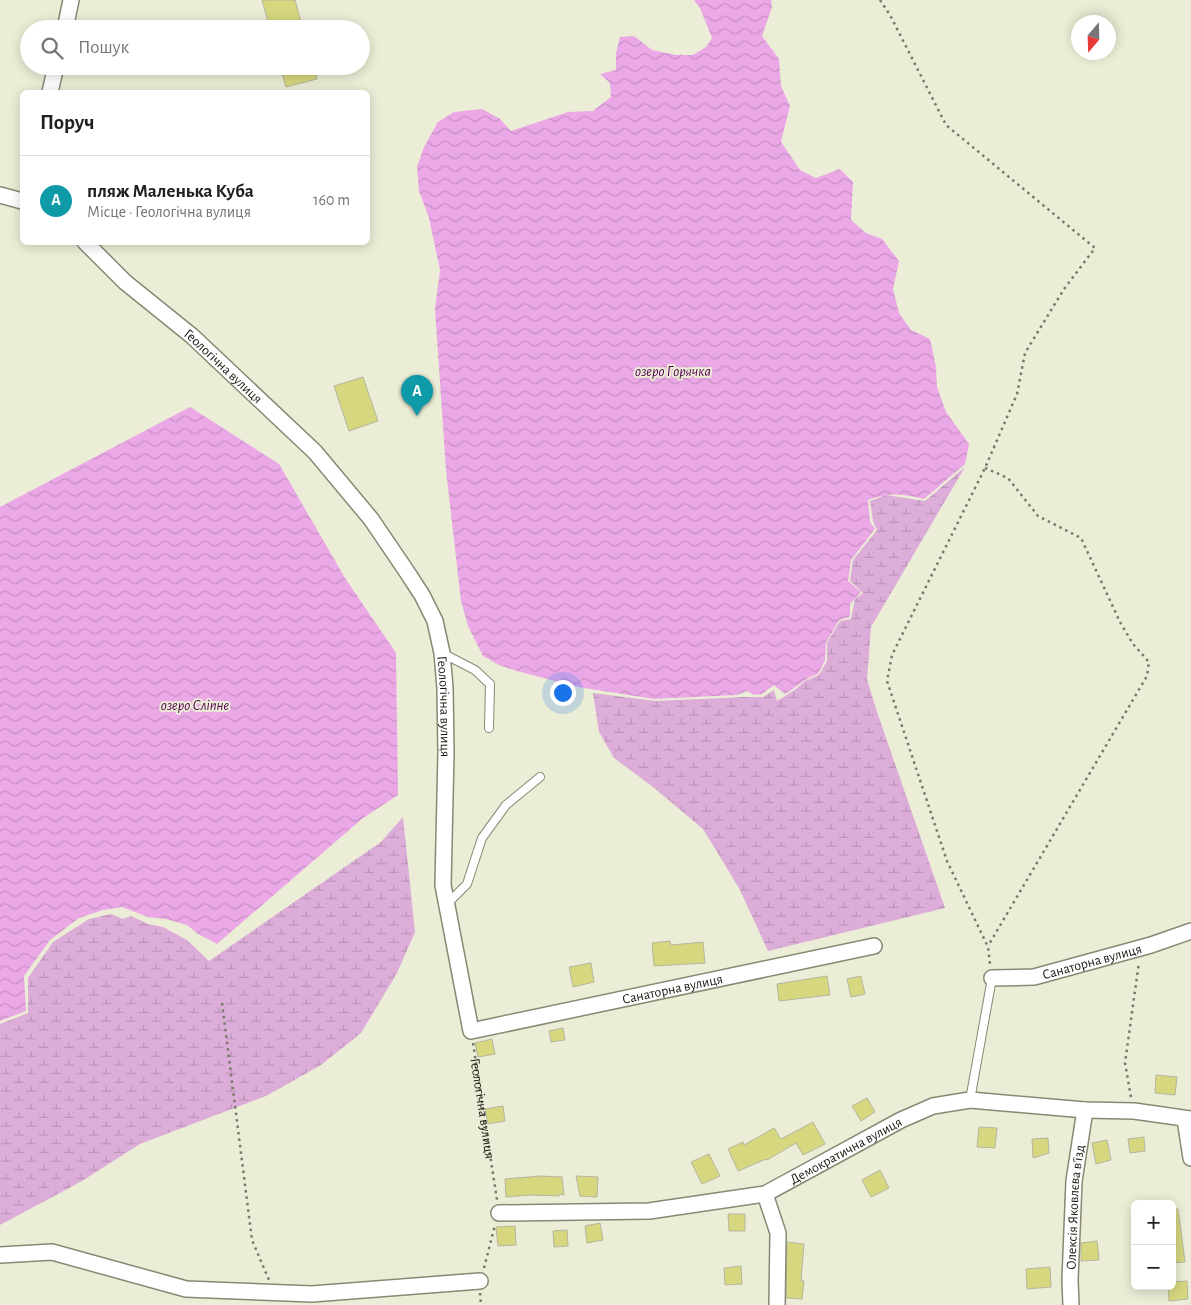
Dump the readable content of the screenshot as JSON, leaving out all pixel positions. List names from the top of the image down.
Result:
{
  "streets": {
    "street": [
      "Геологічна вулиця",
      "Санаторна вулиця",
      "Демократична вулиця",
      "Олексія Яковлєва в’їзд"
    ]
  },
  "crossings": [
    ["Геологічна вулиця", "Санаторна вулиця"],
    ["Геологічна вулиця", "Демократична вулиця"],
    ["Демократична вулиця", "Олексія Яковлєва в’їзд"]
  ],
  "water": ["озеро Горячка", "озеро Сліпне"],
  "north": "bottom",
  "page": {
    "search": "Пошук",
    "heading": "Поруч",
    "list": [
      {
        "mark": "A",
        "name": "пляж Маленька Куба",
        "note": "Місце · Геологічна вулиця",
        "value": "160 m"
      }
    ],
    "pins": "A",
    "map_buttons": ["+", "−"]
  }
}
